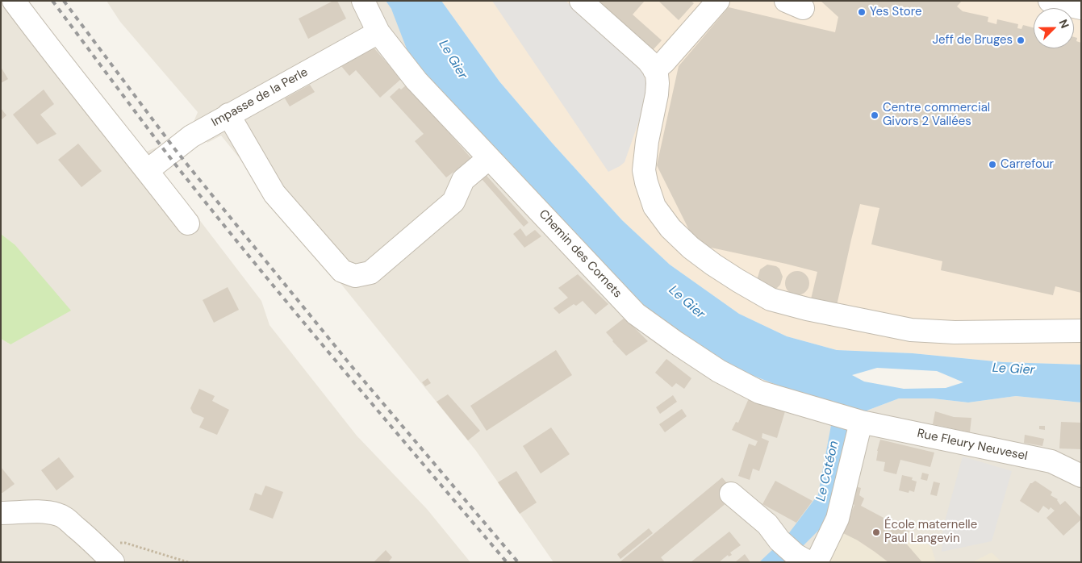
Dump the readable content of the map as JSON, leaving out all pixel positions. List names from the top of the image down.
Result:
{
  "streets": {
    "street": ["Impasse de la Perle", "Chemin des Cornets", "Rue Fleury Neuvesel"]
  },
  "crossings": [
    ["Impasse de la Perle", "Chemin des Cornets"],
    ["Chemin des Cornets", "Rue Fleury Neuvesel"]
  ],
  "water": ["Le Gier", "Le Cotéon"],
  "places": [
    "Yes Store",
    "Jeff de Bruges",
    "Centre commercial Givors 2 Vallées",
    "Carrefour",
    "École maternelle Paul Langevin"
  ],
  "north": "top right"
}
